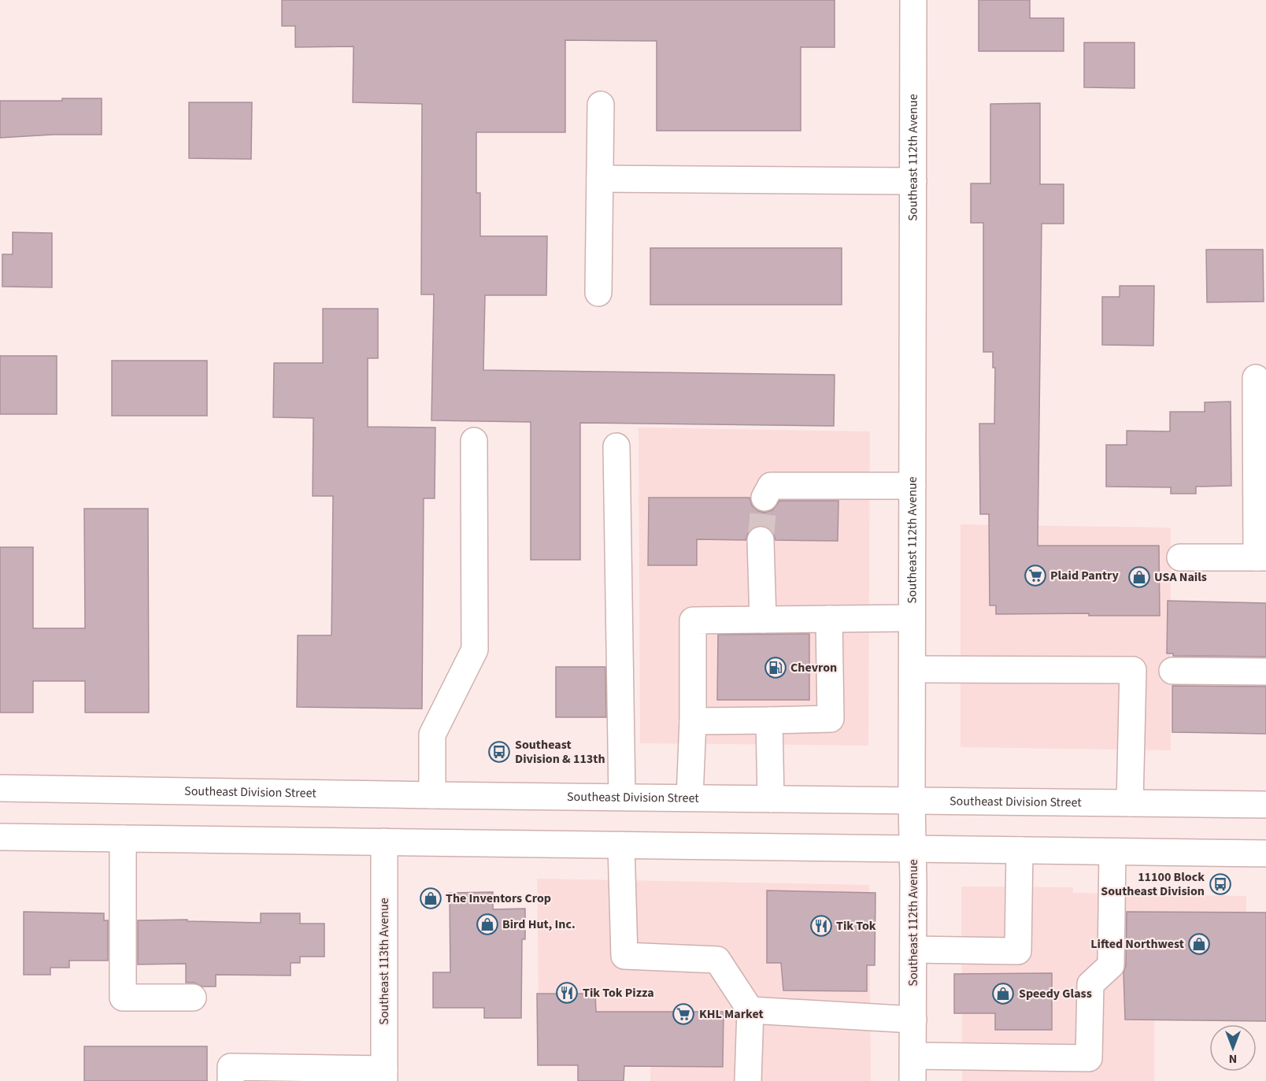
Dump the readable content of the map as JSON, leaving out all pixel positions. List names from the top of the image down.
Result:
{
  "streets": {
    "main road": ["Southeast 112th Avenue", "Southeast Division Street", "Southeast 113th Avenue"]
  },
  "crossings": [
    ["Southeast 112th Avenue", "Southeast Division Street"]
  ],
  "places": {
    "supermarket": ["Plaid Pantry", "KHL Market"],
    "shop": [
      "USA Nails",
      "The Inventors Crop",
      "Bird Hut, Inc.",
      "Lifted Northwest",
      "Speedy Glass"
    ],
    "fuel station": ["Chevron"],
    "bus stop": ["Southeast Division & 113th", "11100 Block Southeast Division"],
    "restaurant": ["Tik Tok", "Tik Tok Pizza"]
  },
  "north": "bottom"
}
